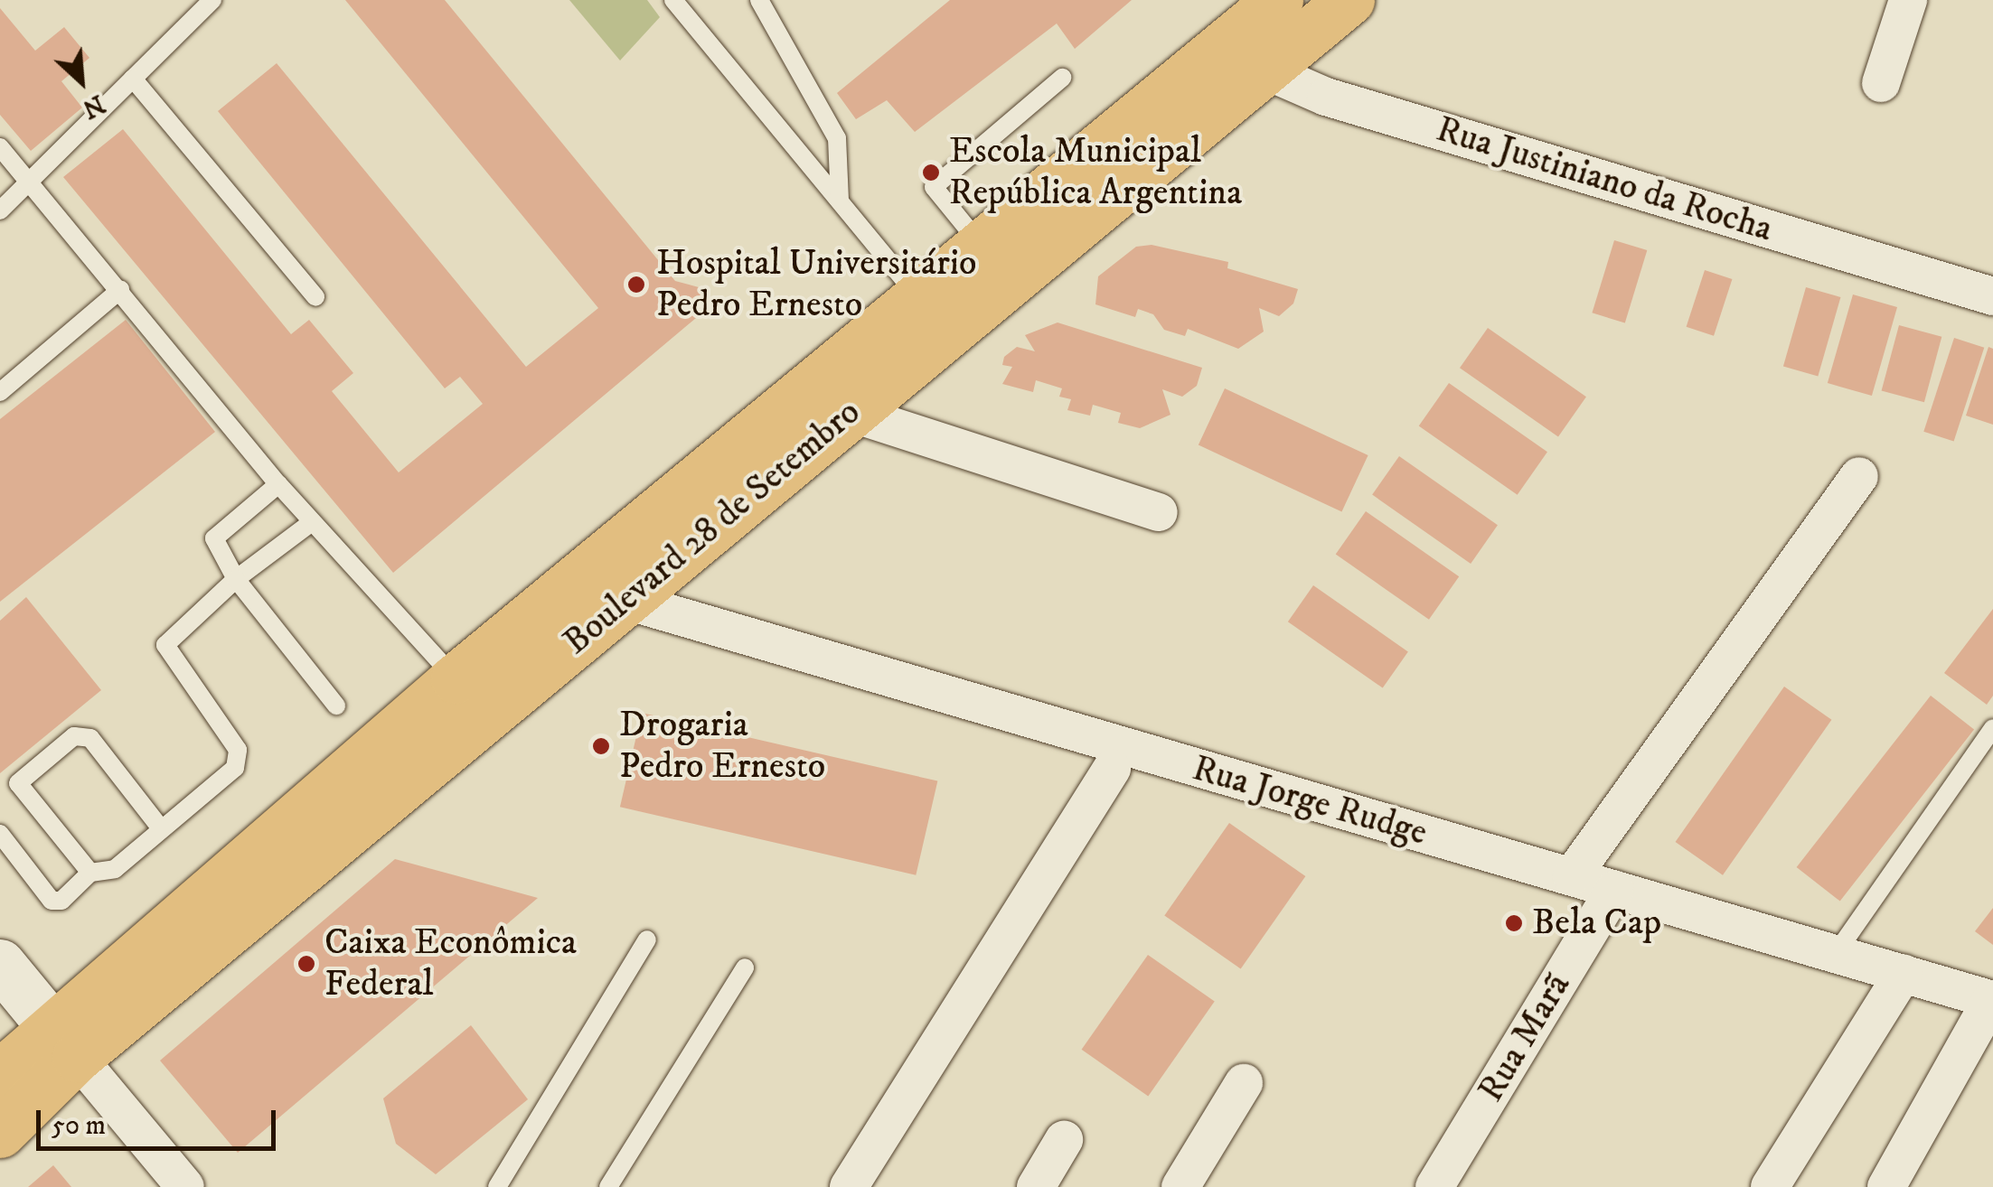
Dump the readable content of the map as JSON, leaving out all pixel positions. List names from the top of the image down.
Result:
{
  "streets": {
    "main road": ["Boulevard 28 de Setembro"],
    "street": ["Rua Justiniano da Rocha", "Rua Jorge Rudge", "Rua Marã"]
  },
  "crossings": [
    ["Rua Justiniano da Rocha", "Boulevard 28 de Setembro"],
    ["Boulevard 28 de Setembro", "Rua Jorge Rudge"],
    ["Rua Jorge Rudge", "Rua Marã"]
  ],
  "places": [
    "Escola Municipal República Argentina",
    "Hospital Universitário Pedro Ernesto",
    "Drogaria Pedro Ernesto",
    "Bela Cap",
    "Caixa Econômica Federal"
  ],
  "scale_bar": "50 m",
  "north": "bottom right"
}
